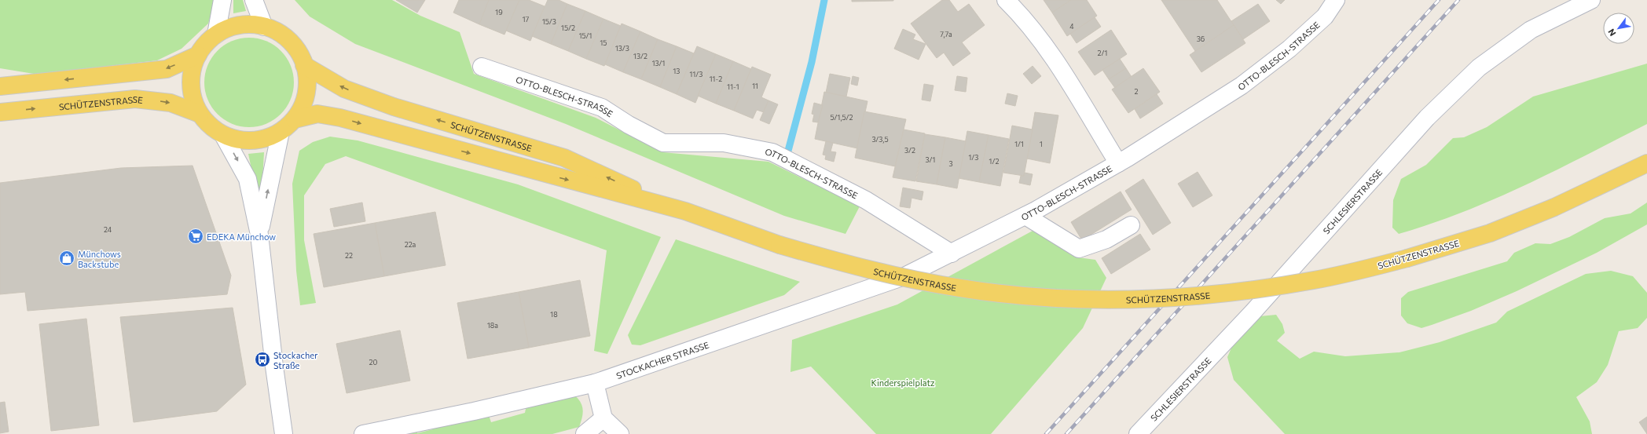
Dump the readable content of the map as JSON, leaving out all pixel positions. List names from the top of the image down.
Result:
{
  "streets": {
    "main road": ["SCHÜTZENSTRASSE"],
    "street": ["OTTO-BLESCH-STRASSE", "SCHLESIERSTRASSE", "STOCKACHER STRASSE"]
  },
  "crossings": [
    ["OTTO-BLESCH-STRASSE", "STOCKACHER STRASSE"]
  ],
  "parks": ["Kinderspielplatz"],
  "places": {
    "supermarket": ["EDEKA Münchow"],
    "shop": ["Münchows Backstube"],
    "bus stop": ["Stockacher Straße"]
  },
  "house_numbers": [
    "19",
    "17",
    "15/3",
    "4",
    "15/2",
    "7,7a",
    "15/1",
    "36",
    "15",
    "13/3",
    "2/1",
    "13/2",
    "13/1",
    "13",
    "11/3",
    "11-2",
    "11",
    "11-1",
    "2",
    "5/1,5/2",
    "3/3,5",
    "1/1",
    "1",
    "3/2",
    "1/3",
    "3/1",
    "1/2",
    "3",
    "24",
    "22a",
    "22",
    "18",
    "18a",
    "20"
  ],
  "north": "bottom left"
}
